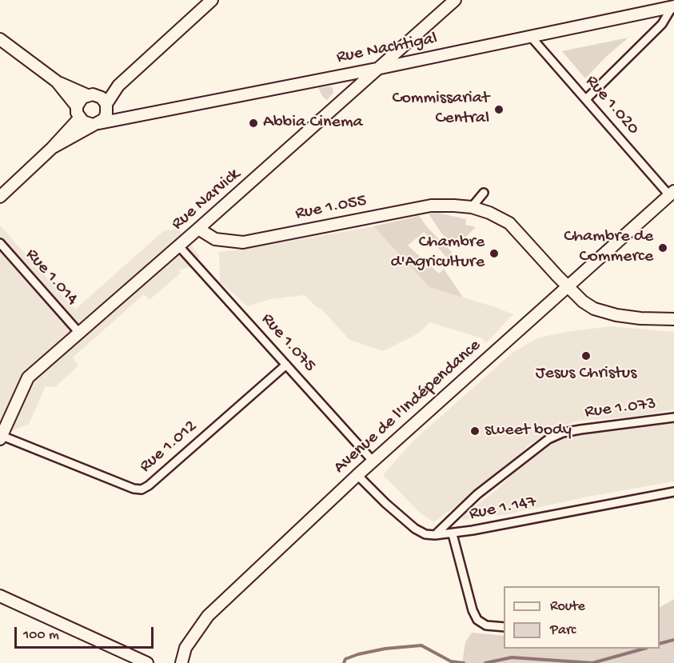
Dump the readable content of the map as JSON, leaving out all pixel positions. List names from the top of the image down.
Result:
{
  "streets": {
    "main road": [
      "Rue Nachtigal",
      "Rue Narvick",
      "Rue 1.055",
      "Avenue de l'Indépendance"
    ],
    "street": [
      "Rue 1.020",
      "Rue 1.014",
      "Rue 1.075",
      "Rue 1.073",
      "Rue 1.012",
      "Rue 1.147"
    ]
  },
  "crossings": [
    ["Rue Nachtigal", "Rue 1.020"],
    ["Rue Nachtigal", "Rue Narvick"],
    ["Rue 1.020", "Avenue de l'Indépendance"],
    ["Rue Narvick", "Rue 1.055"],
    ["Rue Narvick", "Rue 1.014"],
    ["Rue Narvick", "Rue 1.075"],
    ["Rue Narvick", "Rue 1.012"],
    ["Rue 1.055", "Avenue de l'Indépendance"],
    ["Rue 1.075", "Avenue de l'Indépendance"],
    ["Rue 1.075", "Rue 1.012"],
    ["Avenue de l'Indépendance", "Rue 1.147"],
    ["Rue 1.073", "Rue 1.147"]
  ],
  "places": [
    "Commissariat Central",
    "Abbia Cinema",
    "Chambre de Commerce",
    "Chambre d'Agriculture",
    "Jesus Christus",
    "sweet body"
  ],
  "legend": ["Route", "Parc"],
  "scale_bar": "100 m"
}
